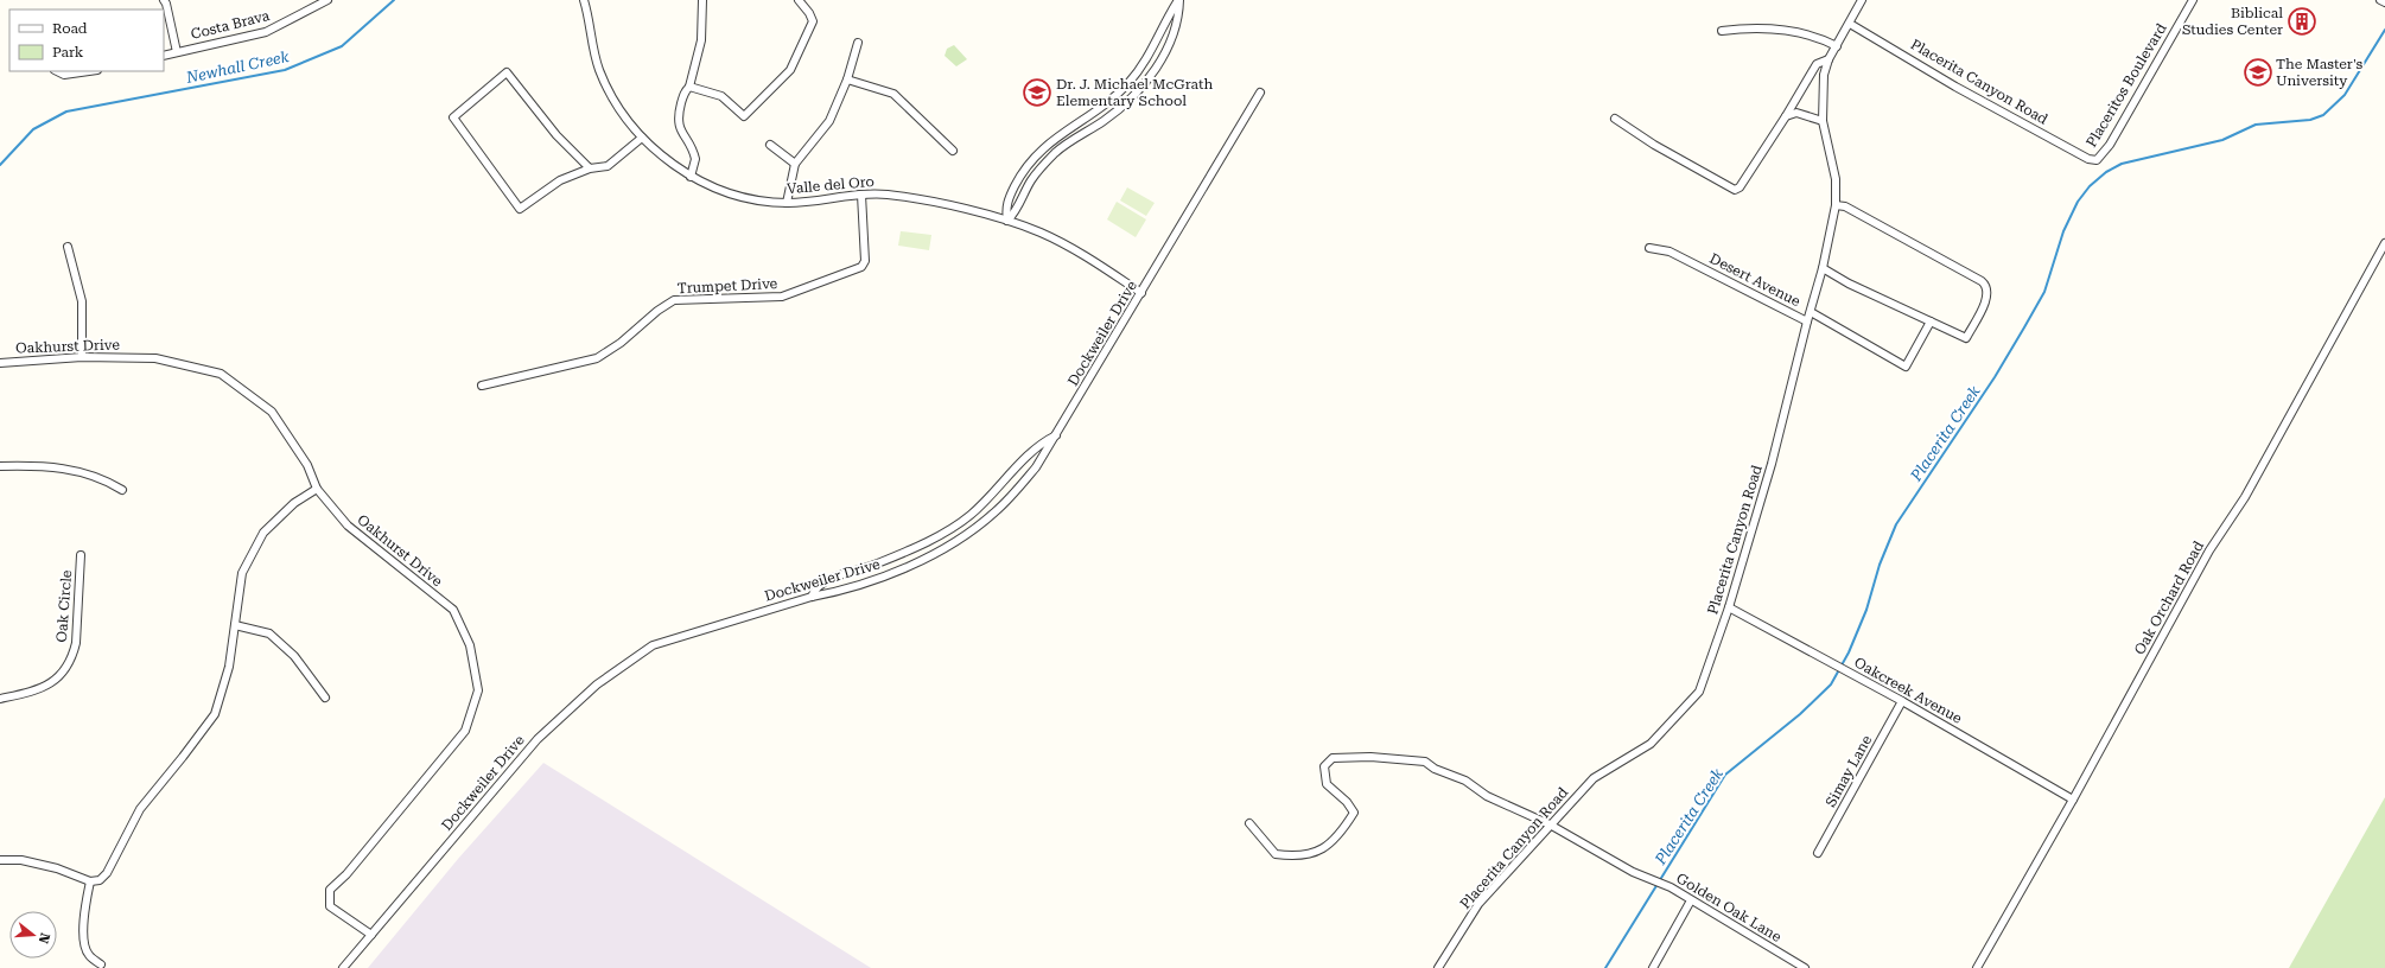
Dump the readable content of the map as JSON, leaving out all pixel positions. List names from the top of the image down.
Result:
{
  "streets": {
    "street": [
      "Costa Brava",
      "Placerita Canyon Road",
      "Placeritos Boulevard",
      "Valle del Oro",
      "Desert Avenue",
      "Trumpet Drive",
      "Dockweiler Drive",
      "Oakhurst Drive",
      "Oak Orchard Road",
      "Oak Circle",
      "Oakcreek Avenue",
      "Simay Lane",
      "Golden Oak Lane"
    ]
  },
  "crossings": [
    ["Placerita Canyon Road", "Placeritos Boulevard"],
    ["Placerita Canyon Road", "Desert Avenue"],
    ["Placerita Canyon Road", "Oakcreek Avenue"],
    ["Placerita Canyon Road", "Golden Oak Lane"],
    ["Valle del Oro", "Trumpet Drive"],
    ["Valle del Oro", "Dockweiler Drive"],
    ["Dockweiler Drive", "Oakhurst Drive"],
    ["Oak Orchard Road", "Oakcreek Avenue"],
    ["Oakcreek Avenue", "Simay Lane"]
  ],
  "water": ["Newhall Creek", "Placerita Creek"],
  "places": {
    "building": ["Biblical Studies Center"],
    "school or university": ["The Master's University", "Dr. J. Michael McGrath Elementary School"]
  },
  "legend": ["Road", "Park"],
  "north": "right"
}
